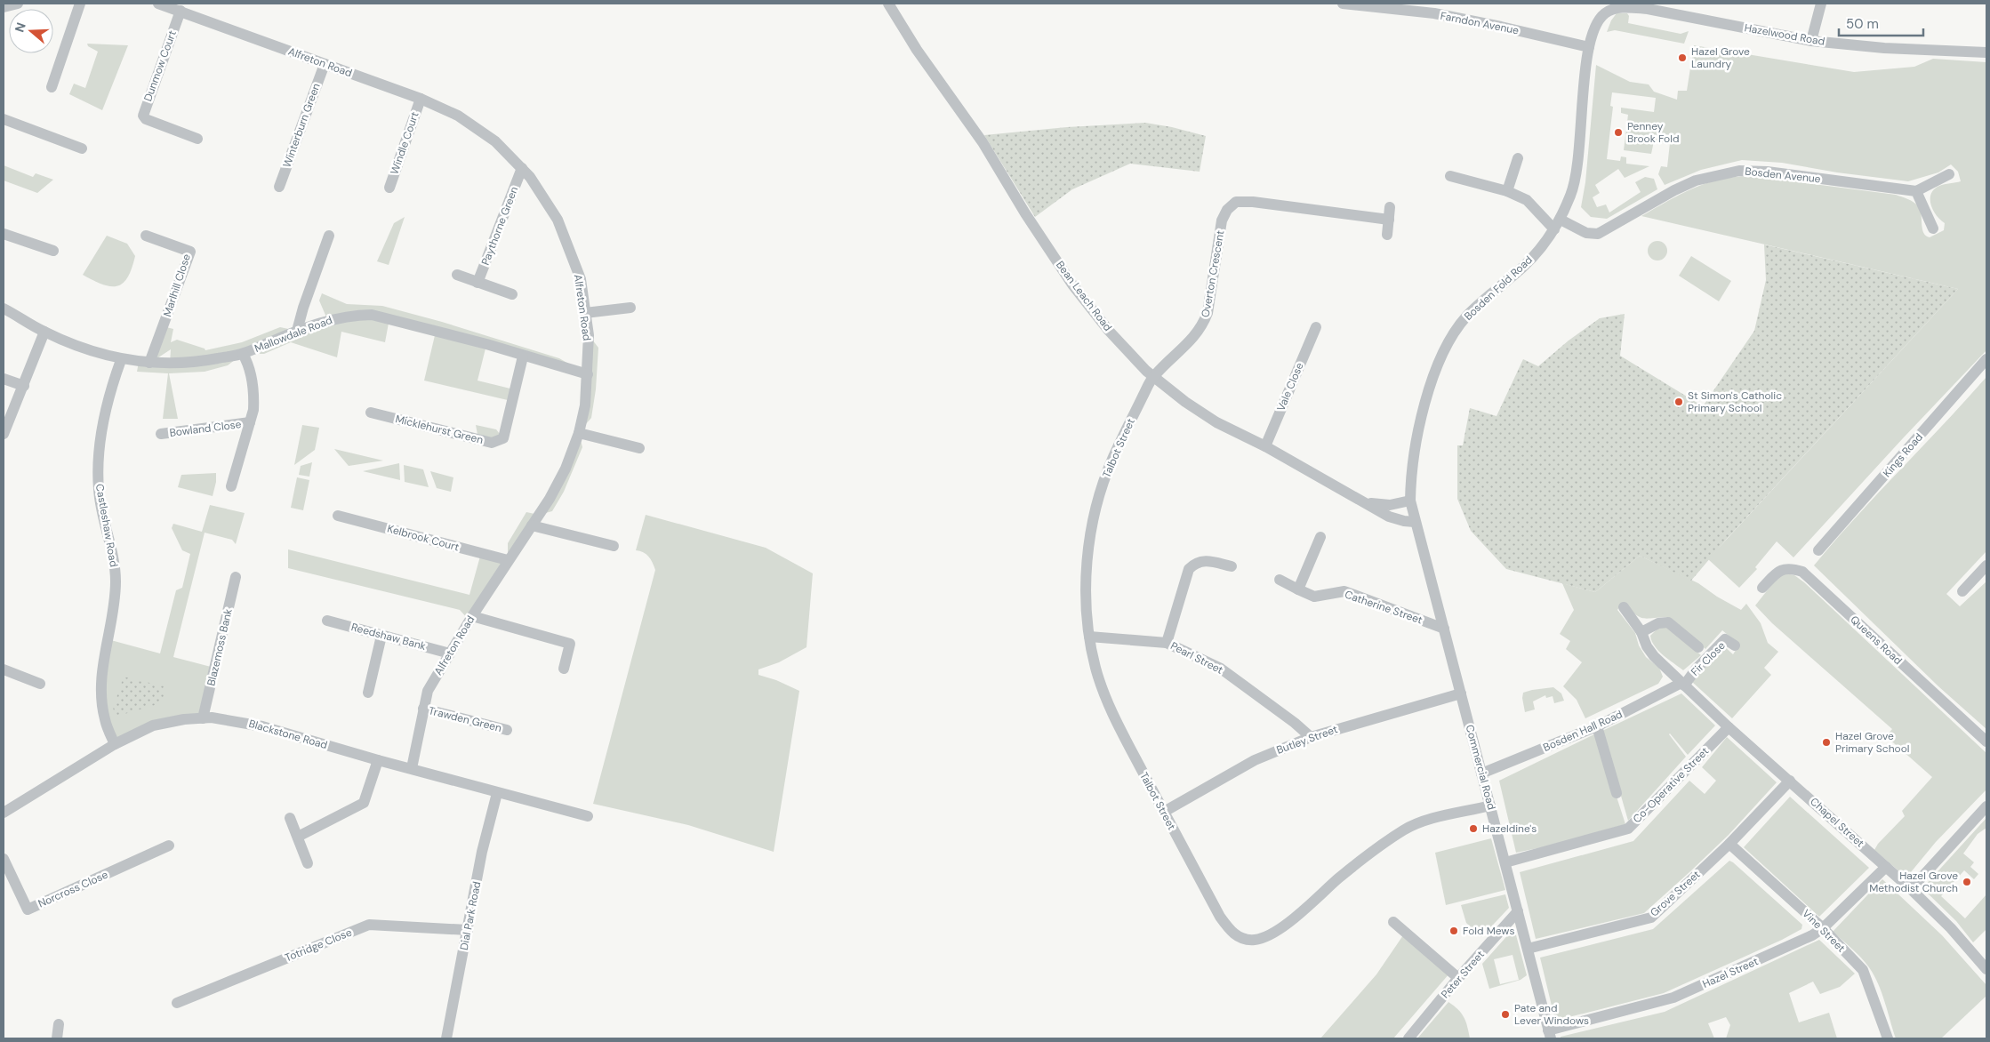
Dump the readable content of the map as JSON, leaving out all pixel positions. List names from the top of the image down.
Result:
{
  "streets": {
    "street": [
      "Farndon Avenue",
      "Hazelwood Road",
      "Alfreton Road",
      "Dunmow Court",
      "Winterburn Green",
      "Windle Court",
      "Bosden Avenue",
      "Paythorne Green",
      "Overton Crescent",
      "Marlhill Close",
      "Bosden Fold Road",
      "Bean Leach Road",
      "Mallowdale Road",
      "Vale Close",
      "Bowland Close",
      "Micklehurst Green",
      "Talbot Street",
      "Kings Road",
      "Castleshaw Road",
      "Kelbrook Court",
      "Catherine Street",
      "Reedshaw Bank",
      "Queens Road",
      "Blazemoss Bank",
      "Pearl Street",
      "Fir Close",
      "Trawden Green",
      "Bosden Hall Road",
      "Blackstone Road",
      "Butley Street",
      "Commercial Road",
      "Co-Operative Street",
      "Chapel Street",
      "Norcross Close",
      "Grove Street",
      "Dial Park Road",
      "Vine Street",
      "Totridge Close",
      "Hazel Street",
      "Peter Street"
    ]
  },
  "crossings": [
    ["Farndon Avenue", "Bosden Fold Road"],
    ["Hazelwood Road", "Bosden Fold Road"],
    ["Alfreton Road", "Dunmow Court"],
    ["Alfreton Road", "Winterburn Green"],
    ["Alfreton Road", "Windle Court"],
    ["Alfreton Road", "Paythorne Green"],
    ["Alfreton Road", "Mallowdale Road"],
    ["Alfreton Road", "Kelbrook Court"],
    ["Alfreton Road", "Reedshaw Bank"],
    ["Alfreton Road", "Trawden Green"],
    ["Alfreton Road", "Blackstone Road"],
    ["Bosden Avenue", "Bosden Fold Road"],
    ["Overton Crescent", "Bean Leach Road"],
    ["Overton Crescent", "Talbot Street"],
    ["Marlhill Close", "Mallowdale Road"],
    ["Bosden Fold Road", "Bean Leach Road"],
    ["Bosden Fold Road", "Commercial Road"],
    ["Bean Leach Road", "Vale Close"],
    ["Bean Leach Road", "Talbot Street"],
    ["Bean Leach Road", "Commercial Road"],
    ["Mallowdale Road", "Bowland Close"],
    ["Mallowdale Road", "Micklehurst Green"],
    ["Mallowdale Road", "Castleshaw Road"],
    ["Talbot Street", "Pearl Street"],
    ["Talbot Street", "Butley Street"],
    ["Talbot Street", "Commercial Road"],
    ["Castleshaw Road", "Blackstone Road"],
    ["Catherine Street", "Commercial Road"],
    ["Blazemoss Bank", "Blackstone Road"],
    ["Pearl Street", "Butley Street"],
    ["Fir Close", "Bosden Hall Road"],
    ["Fir Close", "Chapel Street"],
    ["Bosden Hall Road", "Commercial Road"],
    ["Bosden Hall Road", "Chapel Street"],
    ["Blackstone Road", "Dial Park Road"],
    ["Butley Street", "Commercial Road"],
    ["Commercial Road", "Co-Operative Street"],
    ["Commercial Road", "Grove Street"],
    ["Commercial Road", "Hazel Street"],
    ["Commercial Road", "Peter Street"],
    ["Co-Operative Street", "Chapel Street"],
    ["Chapel Street", "Grove Street"],
    ["Chapel Street", "Hazel Street"],
    ["Grove Street", "Vine Street"],
    ["Dial Park Road", "Totridge Close"],
    ["Vine Street", "Hazel Street"]
  ],
  "places": [
    "Hazel Grove Laundry",
    "Penney Brook Fold",
    "St Simon's Catholic Primary School",
    "Hazel Grove Primary School",
    "Hazeldine's",
    "Hazel Grove Methodist Church",
    "Fold Mews",
    "Pate and Lever Windows"
  ],
  "scale_bar": "50 m",
  "north": "left"
}
